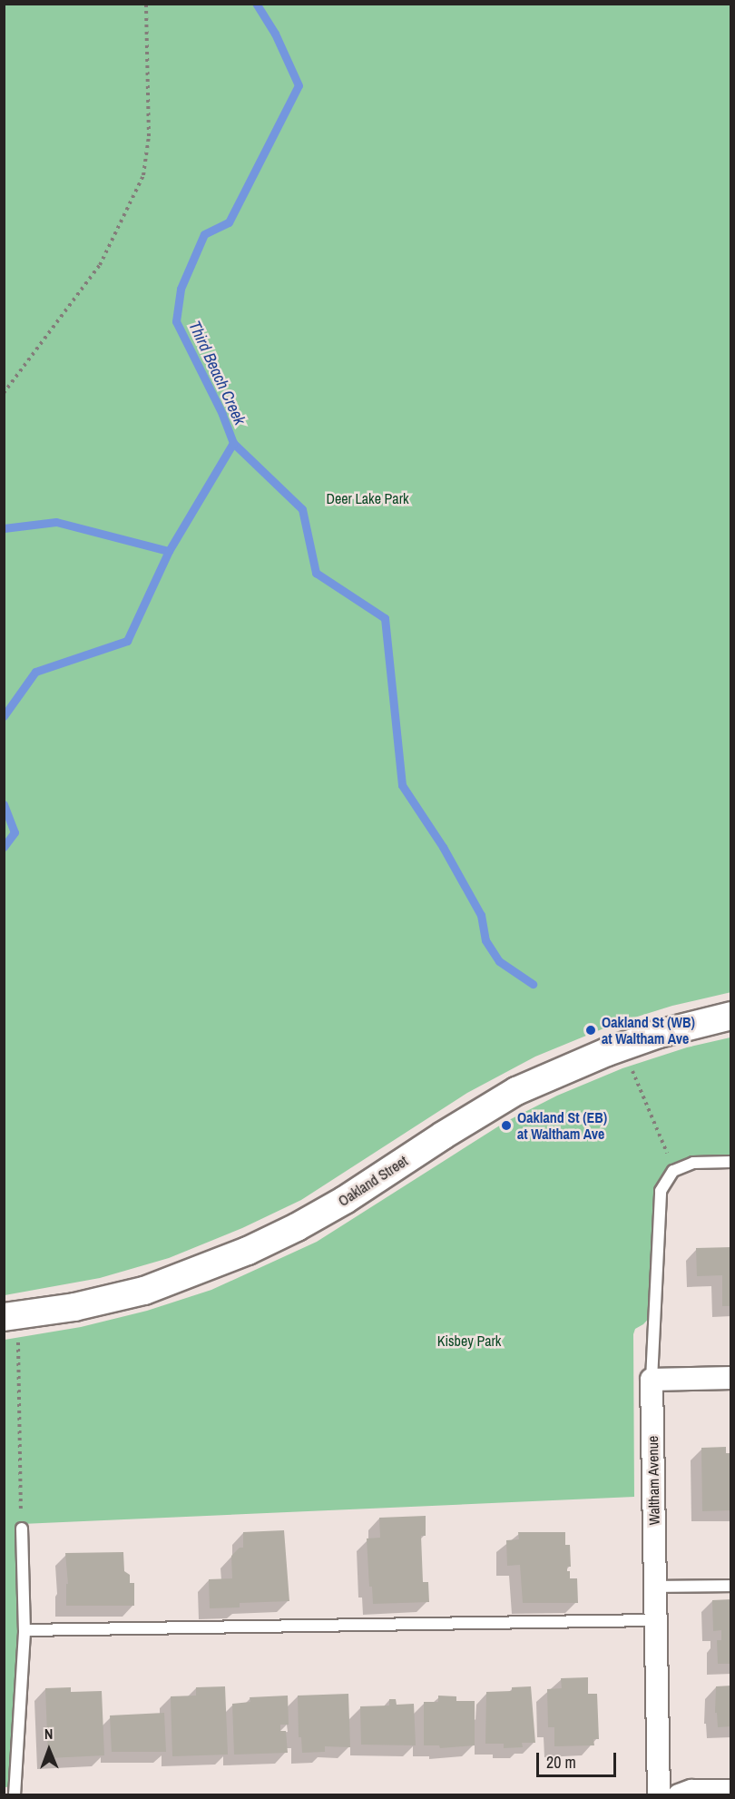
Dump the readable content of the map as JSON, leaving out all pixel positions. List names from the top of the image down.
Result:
{
  "streets": {
    "street": ["Oakland Street", "Waltham Avenue"]
  },
  "water": ["Third Beach Creek"],
  "parks": ["Deer Lake Park", "Kisbey Park"],
  "places": ["Oakland St (WB) at Waltham Ave", "Oakland St (EB) at Waltham Ave"],
  "scale_bar": "20 m",
  "north": "top"
}
